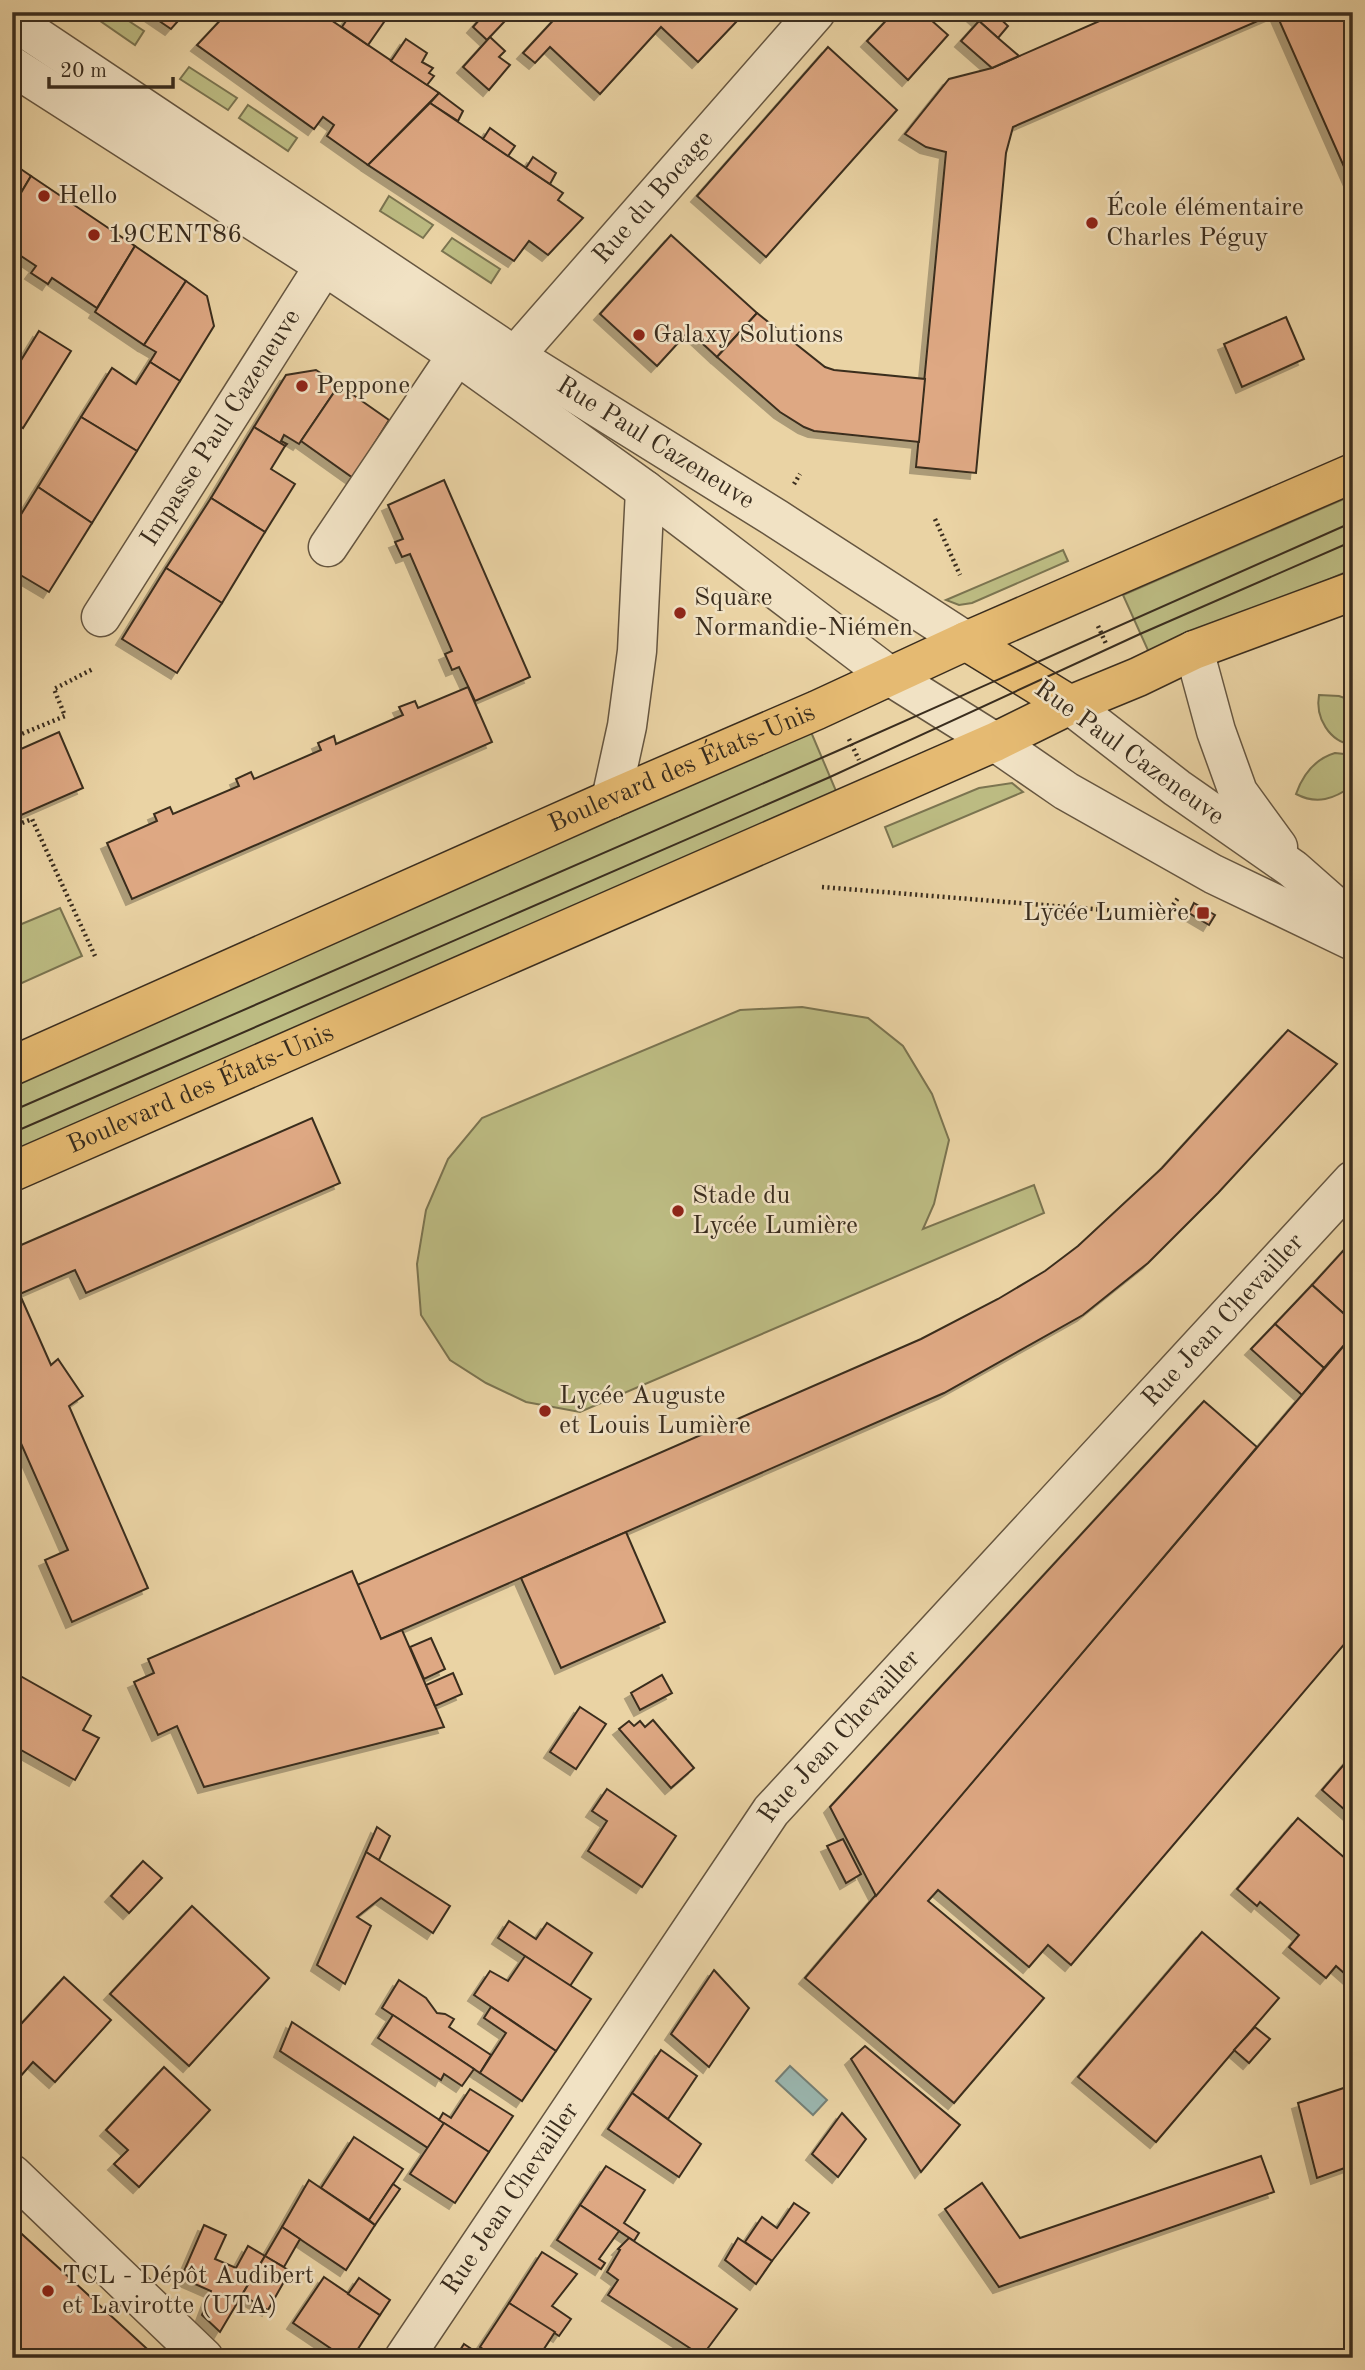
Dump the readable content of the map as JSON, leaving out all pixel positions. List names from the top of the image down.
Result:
{
  "streets": {
    "main road": ["Rue Paul Cazeneuve", "Boulevard des États-Unis"],
    "street": ["Rue du Bocage", "Impasse Paul Cazeneuve", "Rue Jean Chevailler"]
  },
  "crossings": [
    ["Rue du Bocage", "Rue Paul Cazeneuve"],
    ["Impasse Paul Cazeneuve", "Rue Paul Cazeneuve"],
    ["Rue Paul Cazeneuve", "Boulevard des États-Unis"]
  ],
  "places": {
    "other": [
      "Hello",
      "École élémentaire Charles Péguy",
      "19CENT86",
      "Galaxy Solutions",
      "Peppone",
      "Square Normandie-Niémen",
      "Stade du Lycée Lumière",
      "Lycée Auguste et Louis Lumière",
      "TCL - Dépôt Audibert et Lavirotte (UTA)"
    ],
    "transit": ["Lycée Lumière"]
  },
  "scale_bar": "20 m"
}
